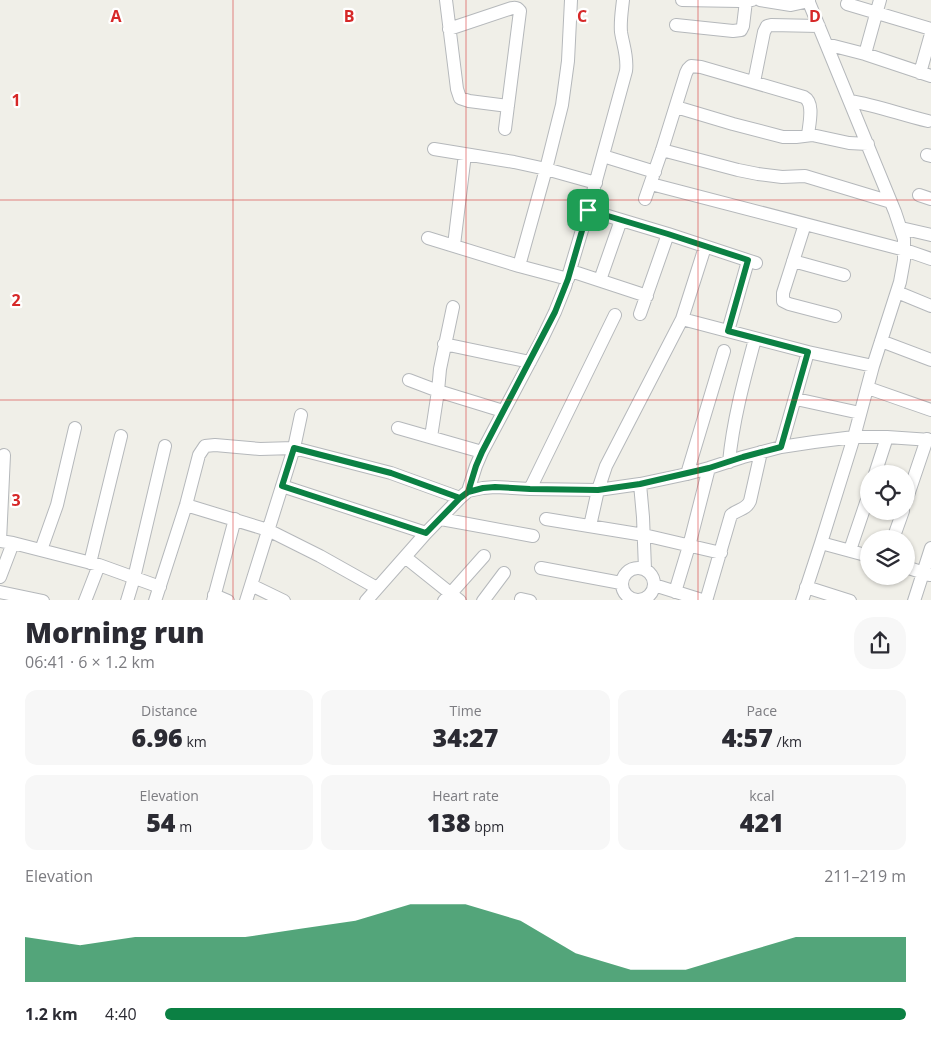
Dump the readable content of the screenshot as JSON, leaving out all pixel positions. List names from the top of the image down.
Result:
{
  "page": {
    "heading": ["Morning run", "06:41 · 6 × 1.2 km"],
    "stats": [
      ["Distance", "6.96 km"],
      ["Time", "34:27"],
      ["Pace", "4:57 /km"],
      ["Elevation", "54 m"],
      ["Heart rate", "138 bpm"],
      ["kcal", "421"]
    ],
    "chart": ["Elevation", "211–219 m"],
    "list": [
      {
        "name": "1.2 km",
        "note": "4:40"
      }
    ]
  },
  "grid": {
    "columns": [
      "A",
      "B",
      "C",
      "D"
    ],
    "rows": ["1", "2", "3"]
  }
}
